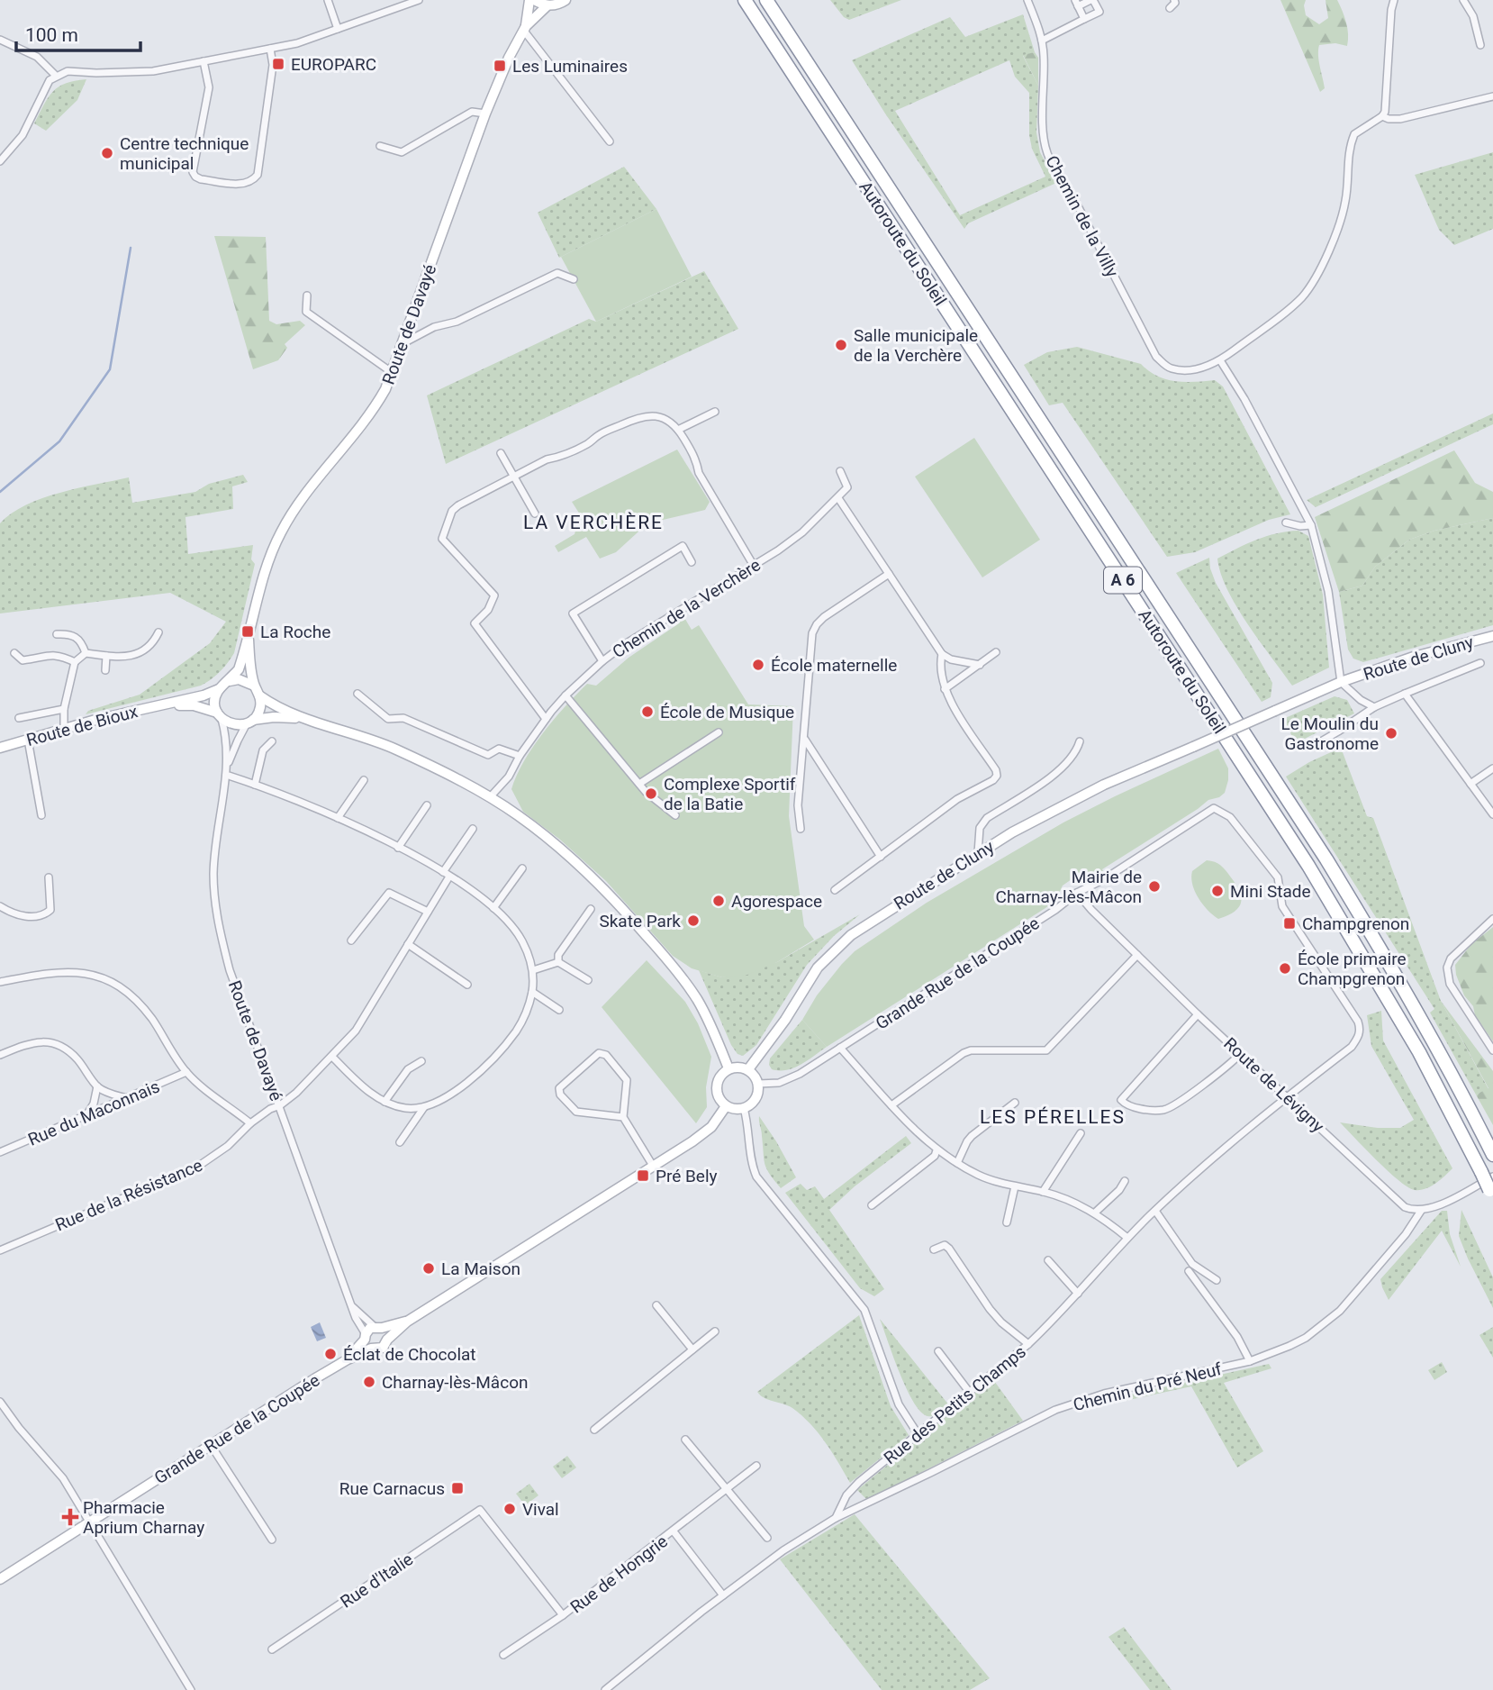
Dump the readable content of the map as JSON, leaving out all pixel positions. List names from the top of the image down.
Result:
{
  "streets": {
    "highway": ["Autoroute du Soleil", "A 6"],
    "main road": [
      "Route de Davayé",
      "Route de Cluny",
      "Route de Bioux",
      "Grande Rue de la Coupée"
    ],
    "street": [
      "Chemin de la Villy",
      "Chemin de la Verchère",
      "Route de Lévigny",
      "Rue du Maconnais",
      "Rue de la Résistance",
      "Chemin du Pré Neuf",
      "Rue des Petits Champs",
      "Rue de Hongrie",
      "Rue d'Italie"
    ]
  },
  "crossings": [
    ["Route de Davayé", "Route de Bioux"],
    ["Route de Davayé", "Grande Rue de la Coupée"],
    ["Route de Davayé", "Rue de la Résistance"],
    ["Route de Cluny", "Grande Rue de la Coupée"],
    ["Grande Rue de la Coupée", "Route de Lévigny"],
    ["Grande Rue de la Coupée", "Rue des Petits Champs"],
    ["Route de Lévigny", "Chemin du Pré Neuf"],
    ["Route de Lévigny", "Rue des Petits Champs"],
    ["Chemin du Pré Neuf", "Rue des Petits Champs"],
    ["Rue de Hongrie", "Rue d'Italie"]
  ],
  "districts": ["LA VERCHÈRE", "LES PÉRELLES"],
  "places": {
    "transit": [
      "EUROPARC",
      "Les Luminaires",
      "La Roche",
      "Champgrenon",
      "Pré Bely",
      "Rue Carnacus"
    ],
    "other": [
      "Centre technique municipal",
      "Salle municipale de la Verchère",
      "École maternelle",
      "École de Musique",
      "Le Moulin du Gastronome",
      "Complexe Sportif de la Batie",
      "Mairie de Charnay-lès-Mâcon",
      "Mini Stade",
      "Agorespace",
      "Skate Park",
      "École primaire Champgrenon",
      "La Maison",
      "Éclat de Chocolat",
      "Charnay-lès-Mâcon",
      "Vival"
    ],
    "health": ["Pharmacie Aprium Charnay"]
  },
  "scale_bar": "100 m"
}
